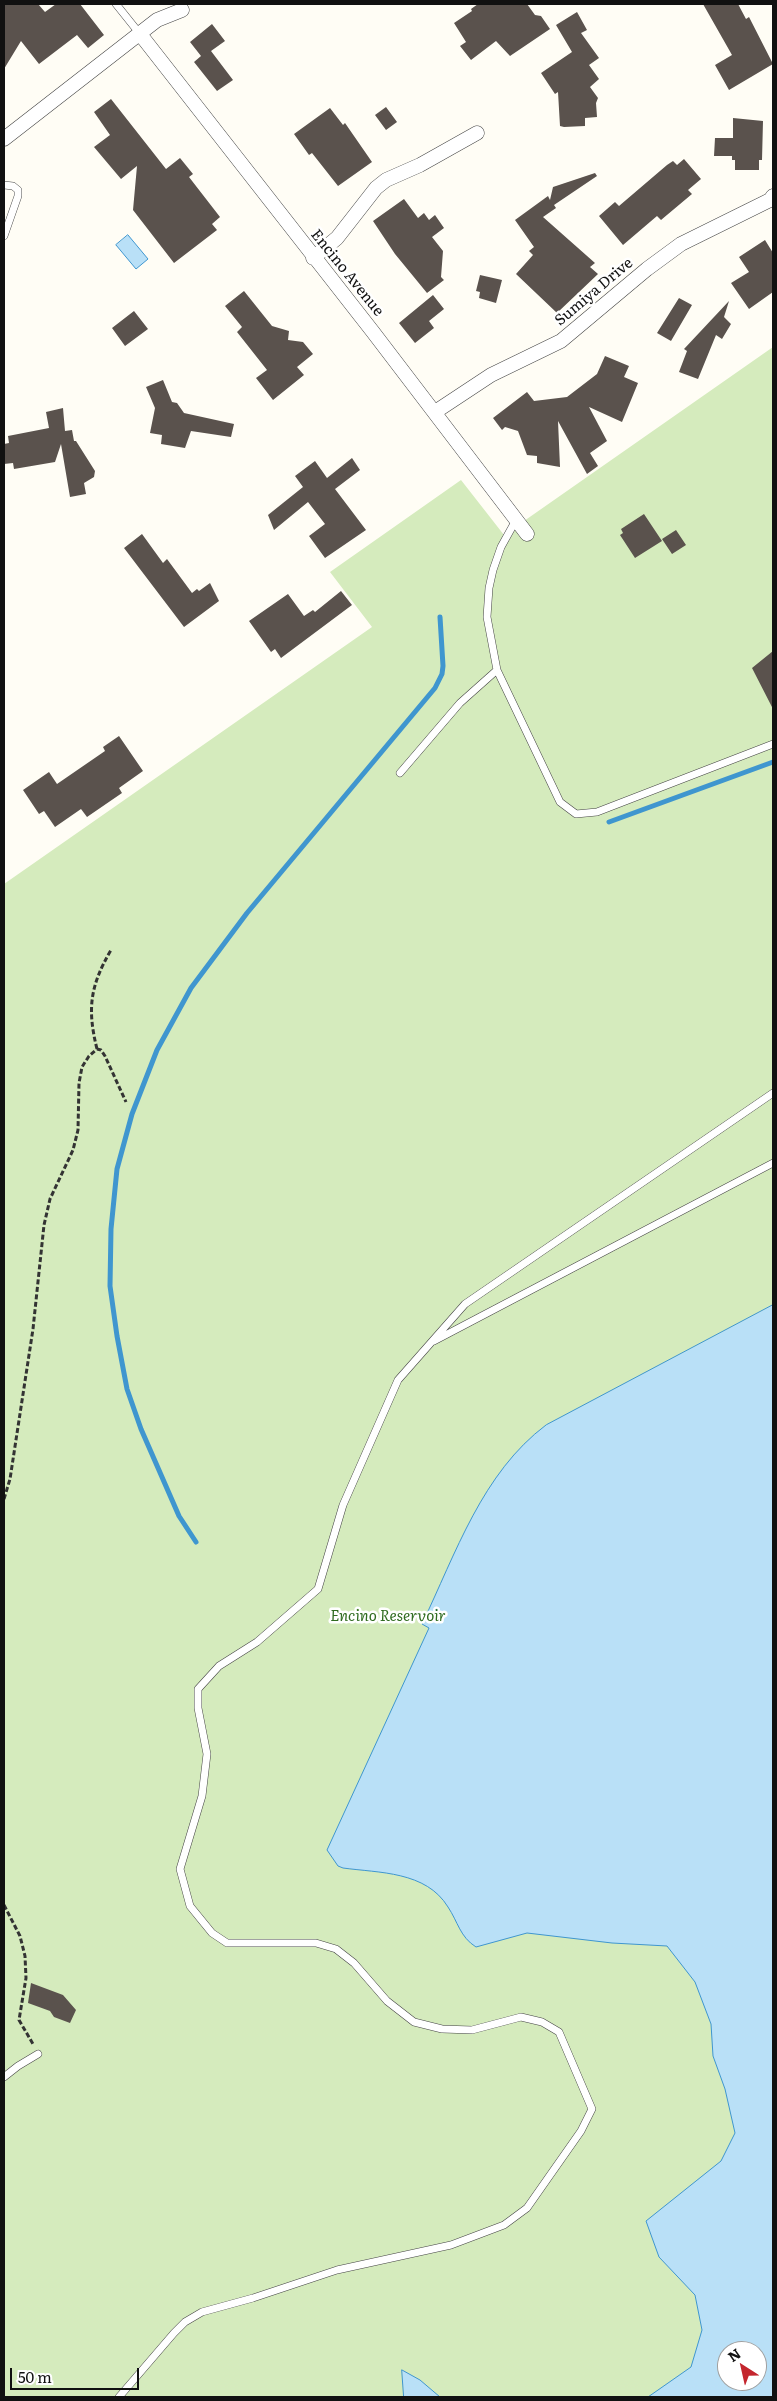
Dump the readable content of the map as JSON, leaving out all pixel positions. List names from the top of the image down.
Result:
{
  "streets": {
    "street": ["Encino Avenue", "Sumiya Drive"]
  },
  "crossings": [
    ["Encino Avenue", "Sumiya Drive"]
  ],
  "parks": ["Encino Reservoir"],
  "scale_bar": "50 m",
  "north": "top left"
}
